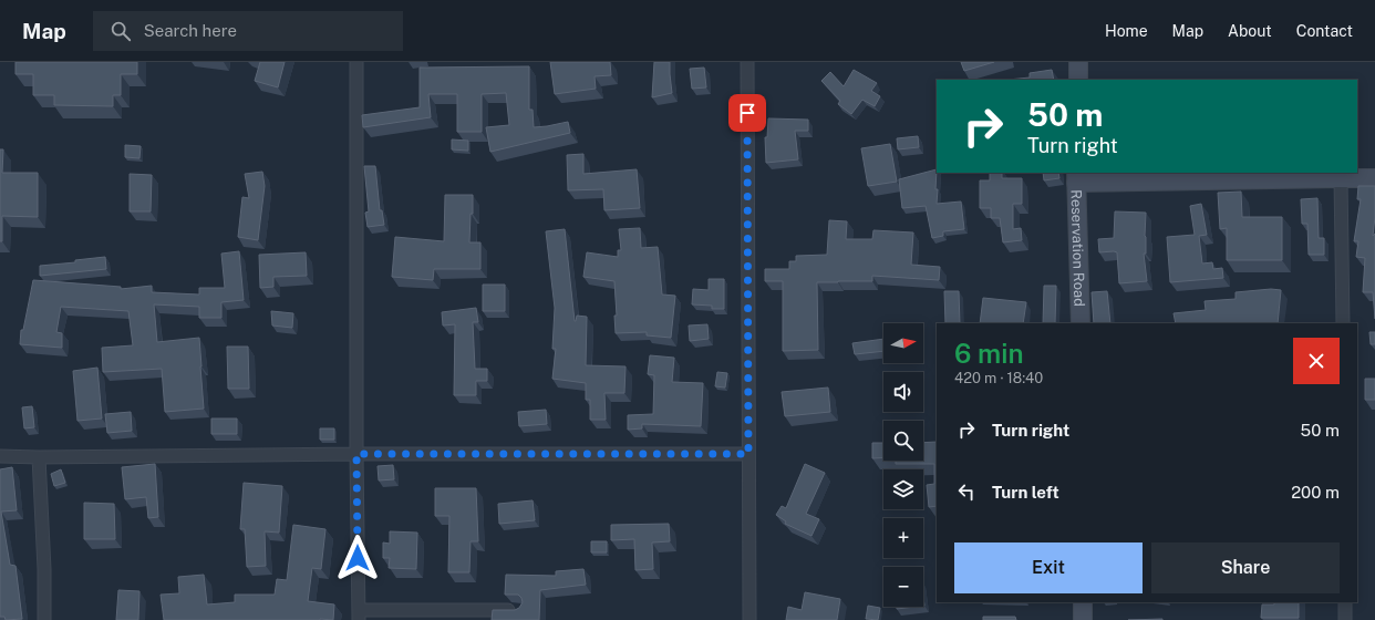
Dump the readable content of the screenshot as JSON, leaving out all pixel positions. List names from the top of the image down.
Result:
{
  "streets": {
    "street": ["Reservation Road"]
  },
  "north": "right",
  "page": {
    "header": "Map",
    "search": "Search here",
    "nav": [
      "Home",
      "Map",
      "About",
      "Contact"
    ],
    "turn": ["50 m", "Turn right"],
    "map_buttons": ["+", "−"],
    "heading": ["6 min", "420 m · 18:40"],
    "list": [
      {
        "name": "Turn right",
        "value": "50 m"
      },
      {
        "name": "Turn left",
        "value": "200 m"
      }
    ],
    "buttons": ["Exit", "Share"]
  }
}
